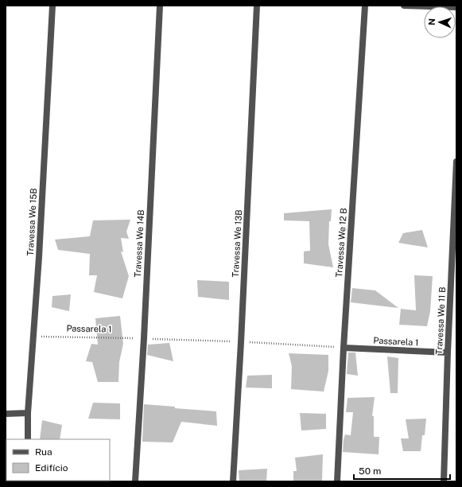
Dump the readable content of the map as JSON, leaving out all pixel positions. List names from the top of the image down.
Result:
{
  "streets": {
    "street": [
      "Travessa We 15B",
      "Travessa We 12 B",
      "Travessa We 14B",
      "Travessa We 13B",
      "Travessa We 11 B",
      "Passarela 1"
    ]
  },
  "crossings": [
    ["Travessa We 15B", "Passarela 1"],
    ["Travessa We 12 B", "Passarela 1"],
    ["Travessa We 14B", "Passarela 1"],
    ["Travessa We 11 B", "Passarela 1"]
  ],
  "legend": ["Rua", "Edifício"],
  "scale_bar": "50 m",
  "north": "left"
}
